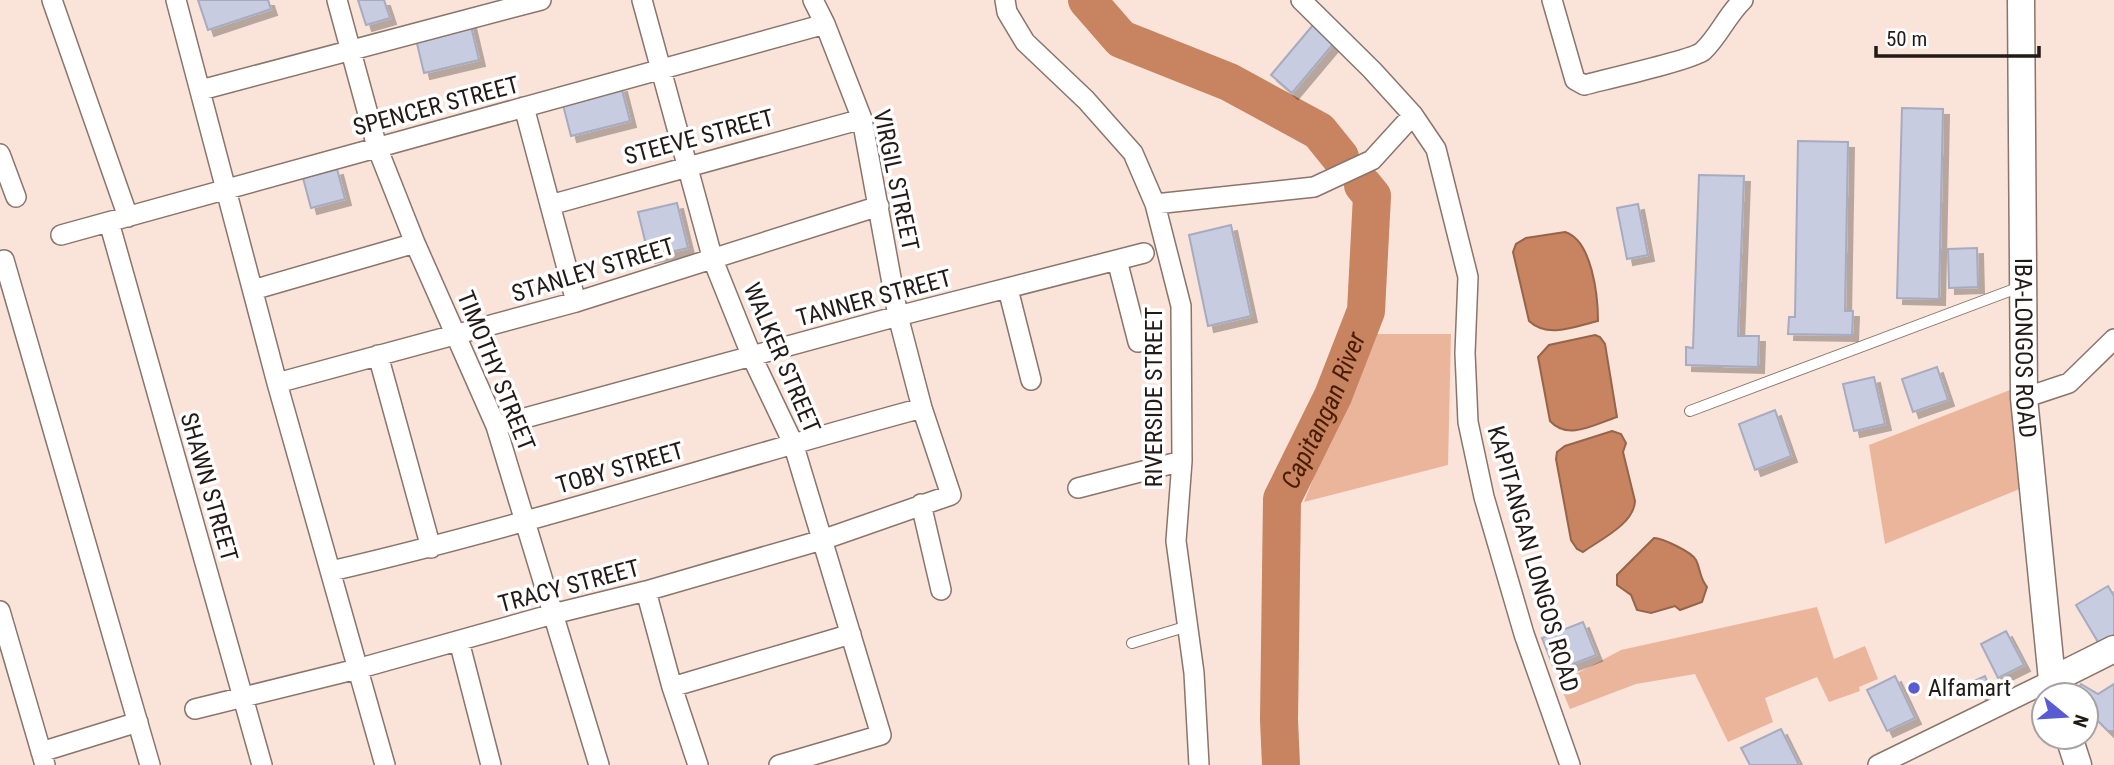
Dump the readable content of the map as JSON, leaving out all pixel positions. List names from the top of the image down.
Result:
{
  "streets": {
    "street": [
      "SPENCER STREET",
      "STEEVE STREET",
      "VIRGIL STREET",
      "STANLEY STREET",
      "TANNER STREET",
      "IBA-LONGOS ROAD",
      "WALKER STREET",
      "TIMOTHY STREET",
      "RIVERSIDE STREET",
      "TOBY STREET",
      "SHAWN STREET",
      "KAPITANGAN LONGOS ROAD",
      "TRACY STREET"
    ]
  },
  "crossings": [
    ["SPENCER STREET", "VIRGIL STREET"],
    ["SPENCER STREET", "WALKER STREET"],
    ["SPENCER STREET", "TIMOTHY STREET"],
    ["SPENCER STREET", "SHAWN STREET"],
    ["STEEVE STREET", "VIRGIL STREET"],
    ["STEEVE STREET", "WALKER STREET"],
    ["VIRGIL STREET", "STANLEY STREET"],
    ["VIRGIL STREET", "TANNER STREET"],
    ["VIRGIL STREET", "TOBY STREET"],
    ["VIRGIL STREET", "TRACY STREET"],
    ["STANLEY STREET", "WALKER STREET"],
    ["STANLEY STREET", "TIMOTHY STREET"],
    ["TANNER STREET", "WALKER STREET"],
    ["TANNER STREET", "TIMOTHY STREET"],
    ["WALKER STREET", "TOBY STREET"],
    ["WALKER STREET", "TRACY STREET"],
    ["TIMOTHY STREET", "TOBY STREET"],
    ["TIMOTHY STREET", "TRACY STREET"],
    ["SHAWN STREET", "TRACY STREET"]
  ],
  "water": ["Capitangan River"],
  "places": ["Alfamart"],
  "scale_bar": "50 m",
  "north": "right"
}
